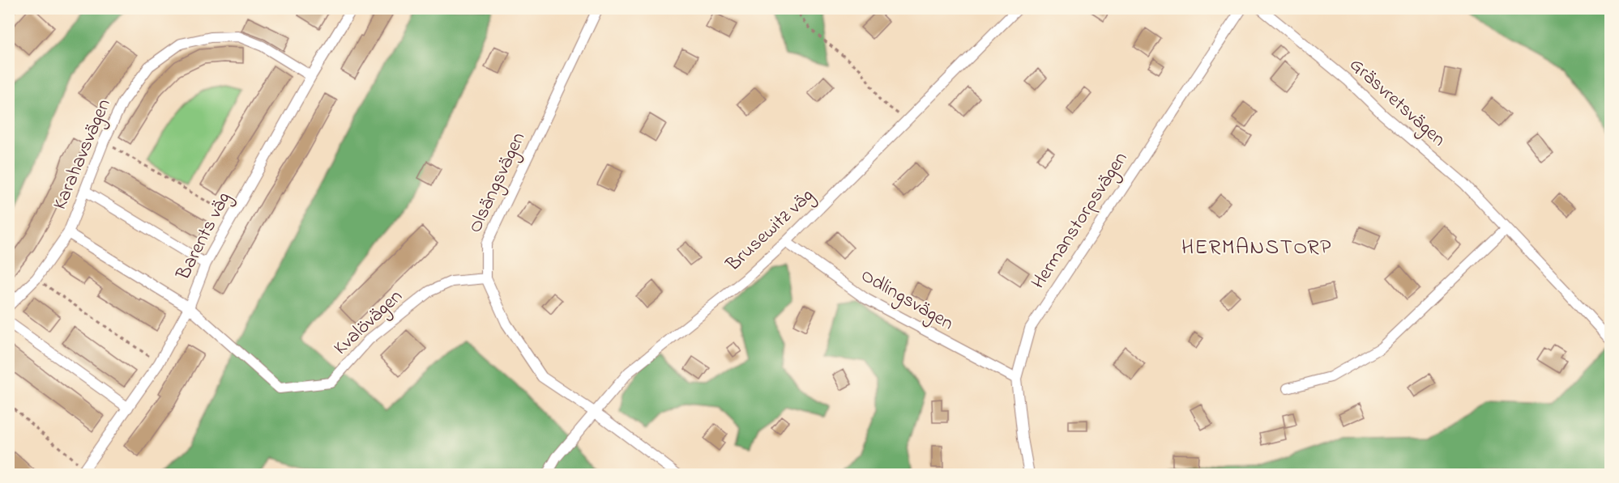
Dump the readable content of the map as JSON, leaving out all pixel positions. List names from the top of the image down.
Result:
{
  "streets": {
    "street": [
      "Gräsvretsvägen",
      "Karahavsvägen",
      "Olsängsvägen",
      "Hermanstorpsvägen",
      "Brusewitz väg",
      "Barents väg",
      "Odlingsvägen",
      "Kvalövägen"
    ]
  },
  "crossings": [
    ["Karahavsvägen", "Barents väg"],
    ["Karahavsvägen", "Kvalövägen"],
    ["Olsängsvägen", "Brusewitz väg"],
    ["Olsängsvägen", "Kvalövägen"],
    ["Hermanstorpsvägen", "Odlingsvägen"],
    ["Brusewitz väg", "Odlingsvägen"],
    ["Barents väg", "Kvalövägen"]
  ],
  "districts": ["HERMANSTORP"]
}
